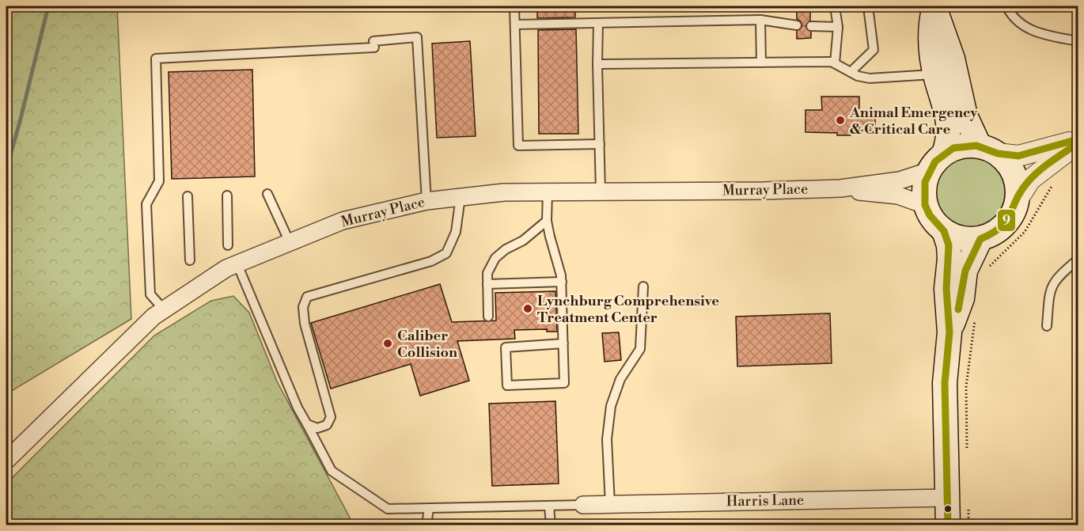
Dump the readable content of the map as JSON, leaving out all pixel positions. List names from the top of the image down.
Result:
{
  "streets": {
    "street": ["Murray Place", "Harris Lane"]
  },
  "places": ["Animal Emergency & Critical Care", "Lynchburg Comprehensive Treatment Center", "Caliber Collision"],
  "lines": ["transit line 9"]
}
